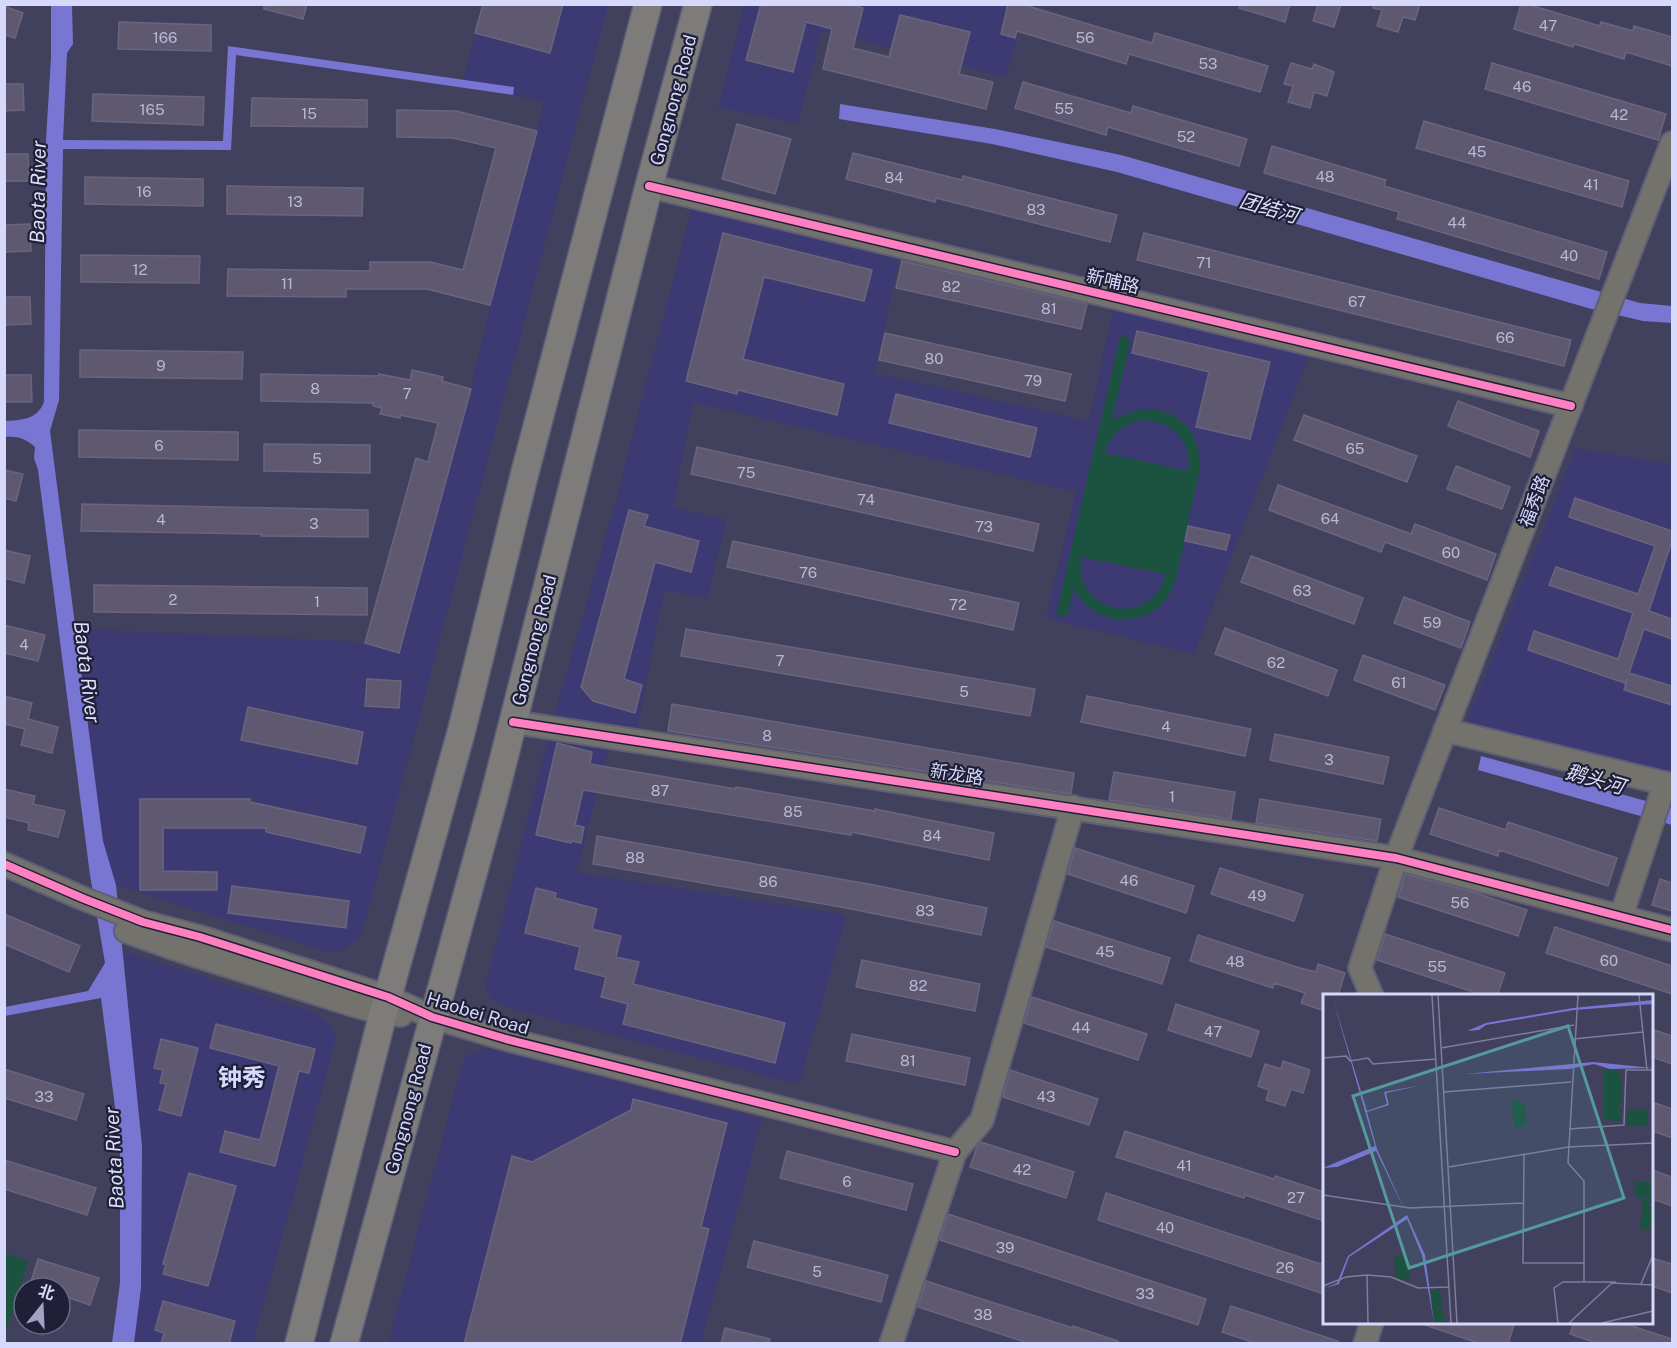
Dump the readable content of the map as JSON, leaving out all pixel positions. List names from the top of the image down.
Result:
{
  "streets": {
    "main road": ["Gongnong Road"],
    "street": [
      "新哺路",
      "福秀路",
      "新龙路",
      "Haobei Road"
    ]
  },
  "crossings": [
    ["Gongnong Road", "新哺路"],
    ["Gongnong Road", "新龙路"],
    ["Gongnong Road", "Haobei Road"],
    ["新哺路", "福秀路"],
    ["福秀路", "新龙路"]
  ],
  "districts": ["钟秀"],
  "water": ["Baota River", "团结河", "鹅头河"],
  "house_numbers": [
    "47",
    "166",
    "56",
    "53",
    "46",
    "55",
    "165",
    "15",
    "42",
    "52",
    "45",
    "48",
    "84",
    "41",
    "16",
    "13",
    "83",
    "44",
    "40",
    "71",
    "12",
    "11",
    "82",
    "67",
    "81",
    "66",
    "80",
    "9",
    "79",
    "8",
    "7",
    "6",
    "65",
    "5",
    "75",
    "74",
    "64",
    "4",
    "3",
    "73",
    "60",
    "76",
    "63",
    "2",
    "1",
    "72",
    "59",
    "4",
    "7",
    "62",
    "61",
    "5",
    "4",
    "8",
    "3",
    "87",
    "1",
    "85",
    "84",
    "88",
    "46",
    "86",
    "49",
    "56",
    "83",
    "45",
    "60",
    "48",
    "55",
    "82",
    "44",
    "47",
    "81",
    "33",
    "43",
    "41",
    "42",
    "6",
    "27",
    "40",
    "39",
    "26",
    "5",
    "33",
    "38"
  ],
  "north": "top"
}
